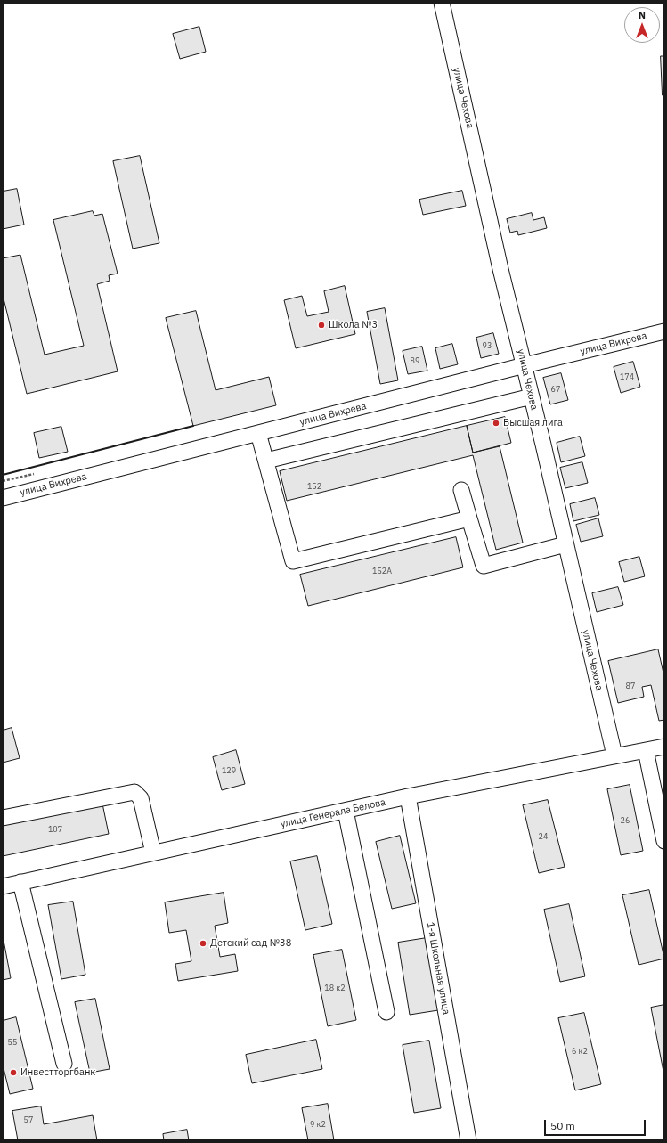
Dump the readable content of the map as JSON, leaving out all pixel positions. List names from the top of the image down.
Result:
{
  "streets": {
    "street": [
      "улица Чехова",
      "улица Вихрева",
      "улица Генерала Белова",
      "1-я Школьная улица"
    ]
  },
  "crossings": [
    ["улица Чехова", "улица Вихрева"],
    ["улица Чехова", "улица Генерала Белова"],
    ["улица Генерала Белова", "1-я Школьная улица"]
  ],
  "places": [
    "Школа №3",
    "Высшая лига",
    "Детский сад №38",
    "Инвестторгбанк"
  ],
  "house_numbers": [
    "93",
    "89",
    "174",
    "67",
    "152",
    "152А",
    "87",
    "129",
    "26",
    "107",
    "24",
    "18 к2",
    "55",
    "6 к2",
    "57",
    "9 к2"
  ],
  "scale_bar": "50 m",
  "north": "top"
}
